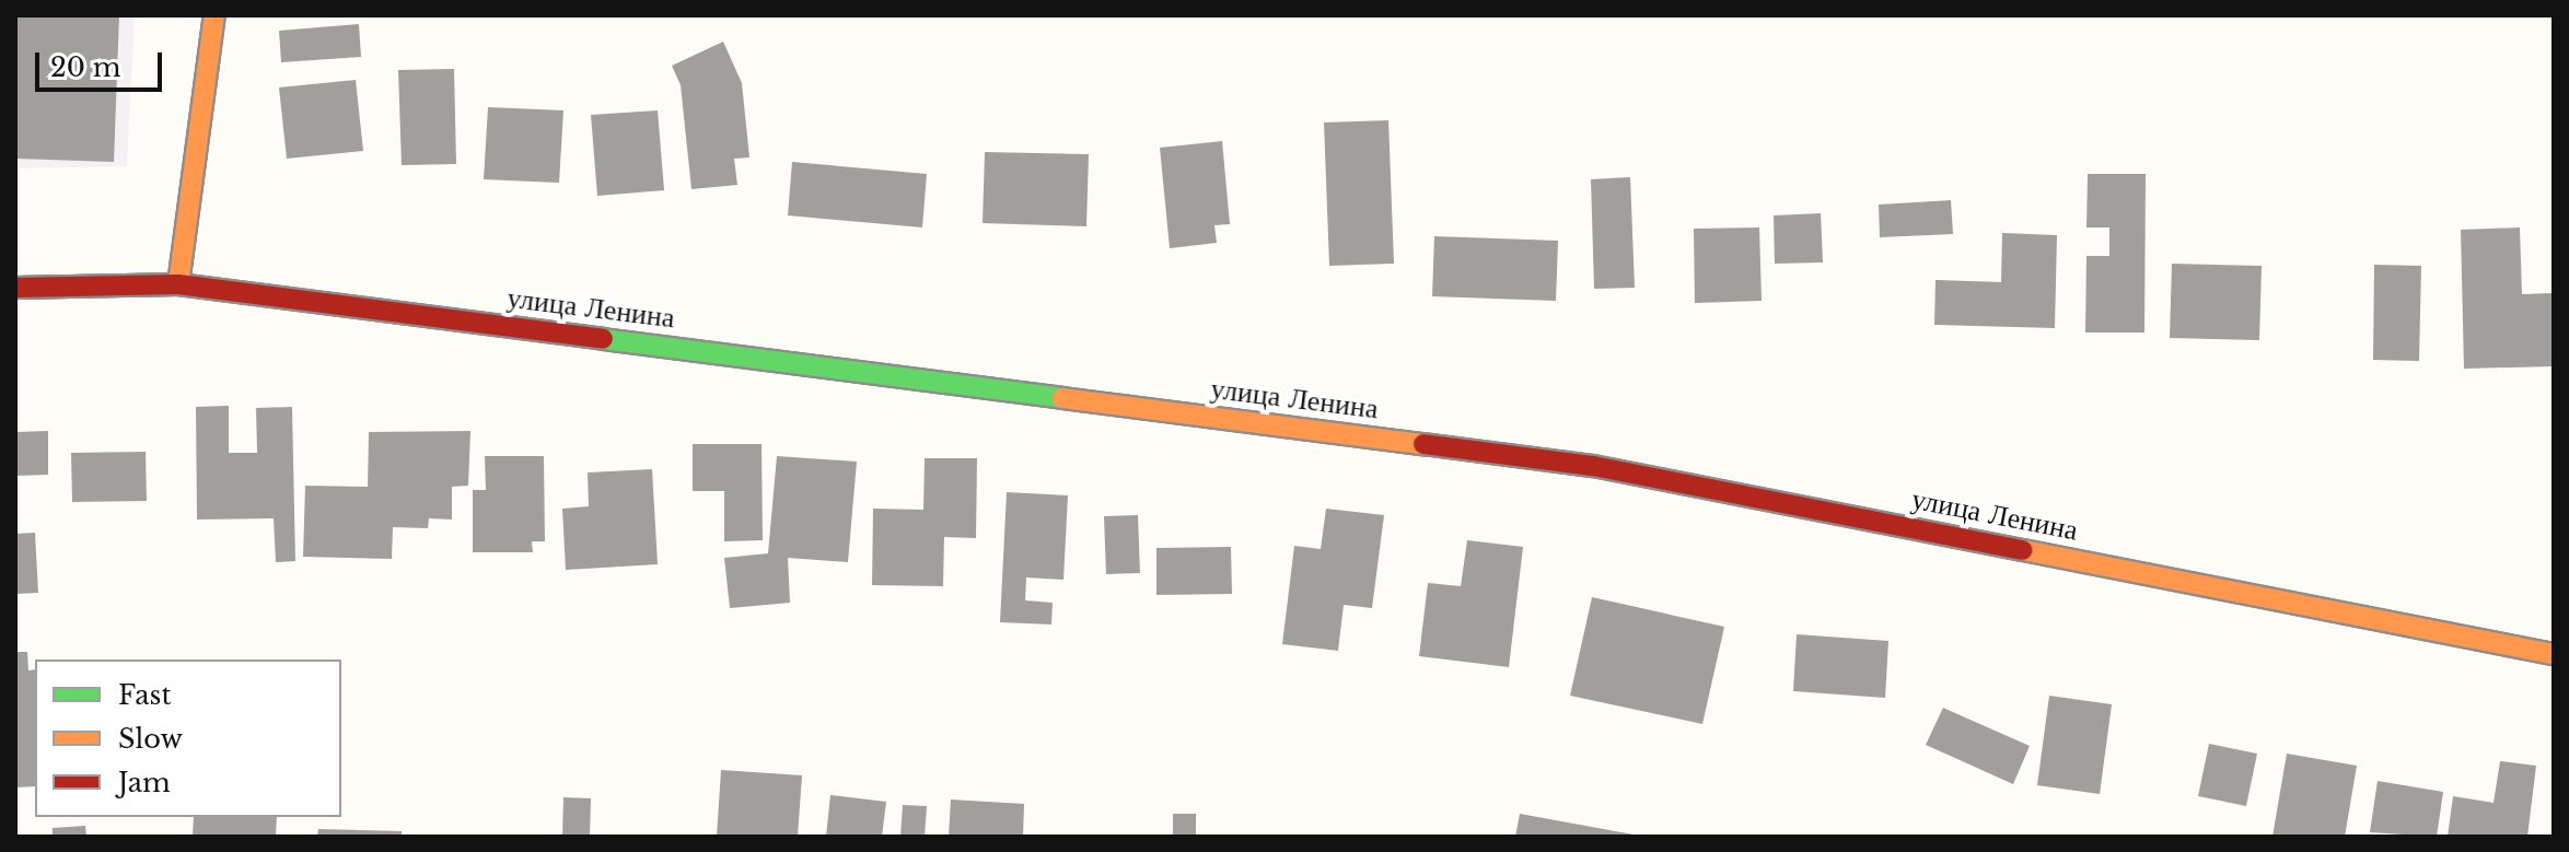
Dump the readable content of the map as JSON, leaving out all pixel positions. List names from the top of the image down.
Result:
{
  "streets": {
    "street": ["улица Ленина"]
  },
  "legend": ["Fast", "Slow", "Jam"],
  "scale_bar": "20 m"
}
